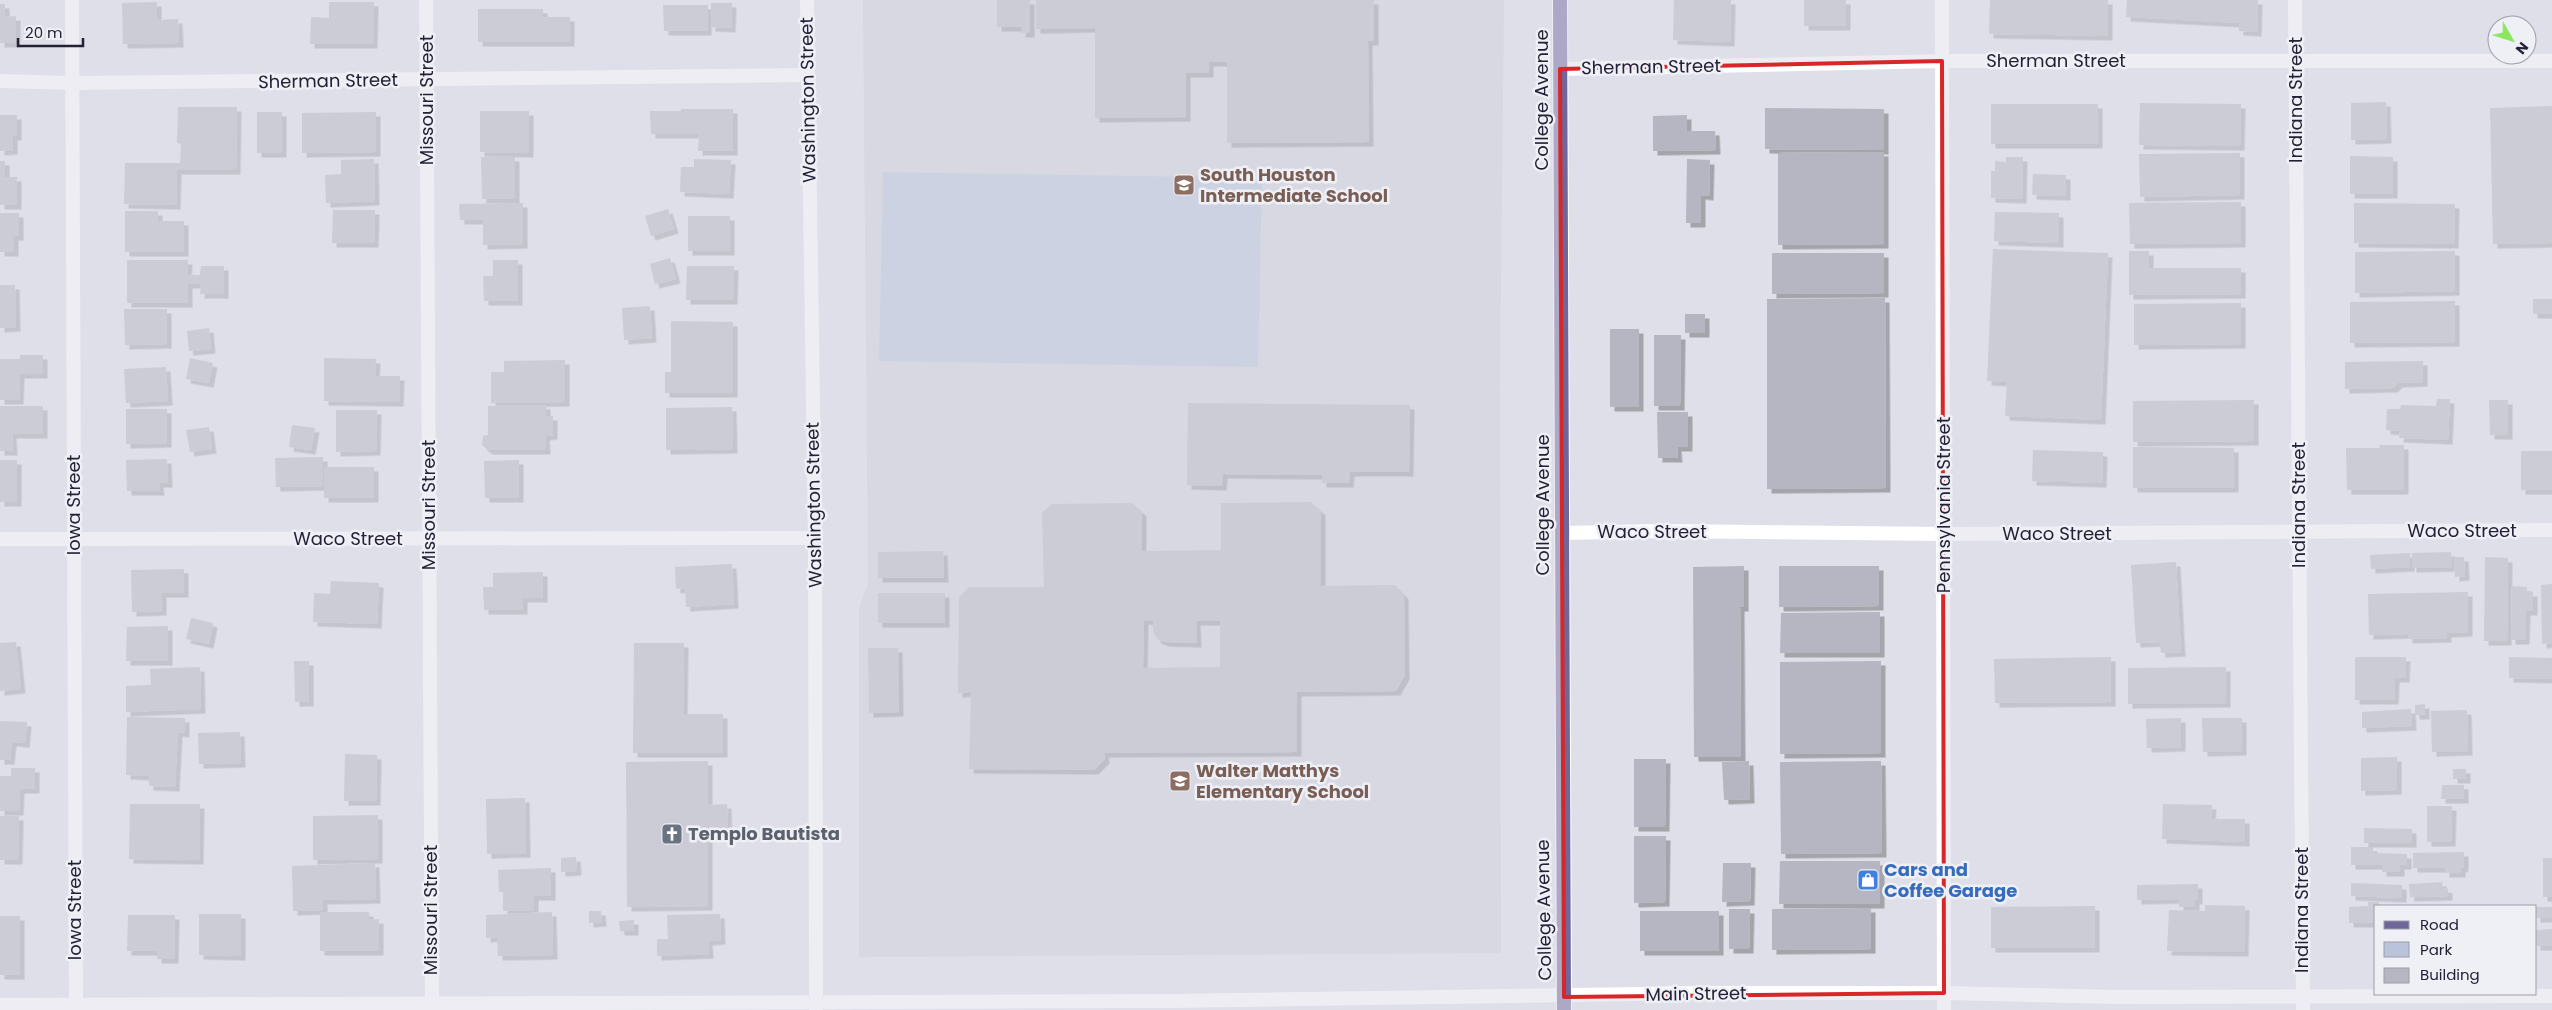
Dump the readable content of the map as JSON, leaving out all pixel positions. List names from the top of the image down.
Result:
{
  "streets": {
    "main road": ["College Avenue"],
    "street": [
      "Sherman Street",
      "Missouri Street",
      "Washington Street",
      "Indiana Street",
      "Iowa Street",
      "Pennsylvania Street",
      "Waco Street",
      "Main Street"
    ]
  },
  "crossings": [
    ["Sherman Street", "Missouri Street"],
    ["Sherman Street", "Washington Street"],
    ["Sherman Street", "College Avenue"],
    ["Sherman Street", "Indiana Street"],
    ["Sherman Street", "Iowa Street"],
    ["Sherman Street", "Pennsylvania Street"],
    ["Missouri Street", "Waco Street"],
    ["Missouri Street", "Main Street"],
    ["Washington Street", "Waco Street"],
    ["Washington Street", "Main Street"],
    ["College Avenue", "Waco Street"],
    ["College Avenue", "Main Street"],
    ["Indiana Street", "Waco Street"],
    ["Indiana Street", "Main Street"],
    ["Iowa Street", "Waco Street"],
    ["Iowa Street", "Main Street"],
    ["Pennsylvania Street", "Waco Street"],
    ["Pennsylvania Street", "Main Street"]
  ],
  "places": {
    "school or university": ["South Houston Intermediate School", "Walter Matthys Elementary School"],
    "church": ["Templo Bautista"],
    "shop": ["Cars and Coffee Garage"]
  },
  "legend": ["Road", "Park", "Building"],
  "scale_bar": "20 m",
  "north": "bottom right"
}
